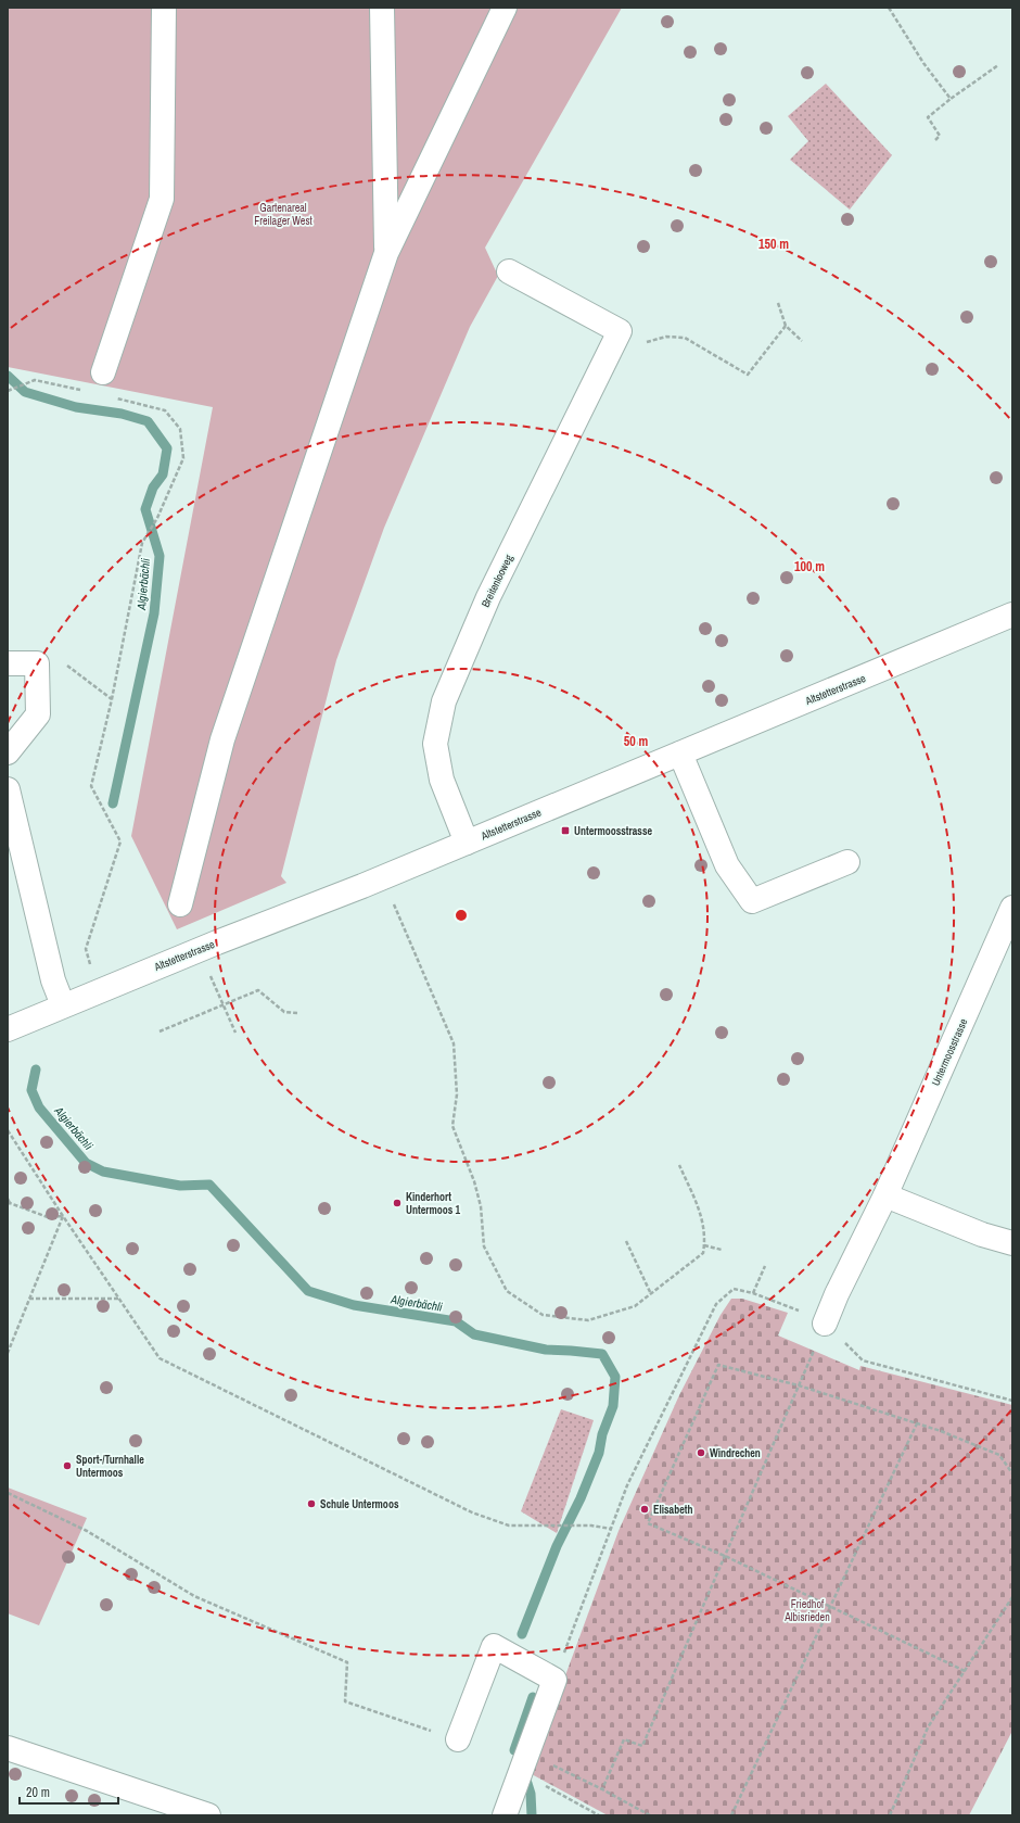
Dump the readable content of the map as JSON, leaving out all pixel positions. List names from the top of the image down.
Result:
{
  "streets": {
    "street": ["Breitenlooweg", "Altstetterstrasse", "Untermoosstrasse"]
  },
  "crossings": [
    ["Breitenlooweg", "Altstetterstrasse"]
  ],
  "water": ["Algierbächli"],
  "parks": ["Gartenareal Freilager West", "Friedhof Albisrieden"],
  "places": {
    "transit": ["Untermoosstrasse"],
    "other": [
      "Kinderhort Untermoos 1",
      "Windrechen",
      "Sport-/Turnhalle Untermoos",
      "Schule Untermoos",
      "Elisabeth"
    ]
  },
  "scale_bar": "20 m",
  "rings": ["150 m", "100 m", "50 m"]
}
